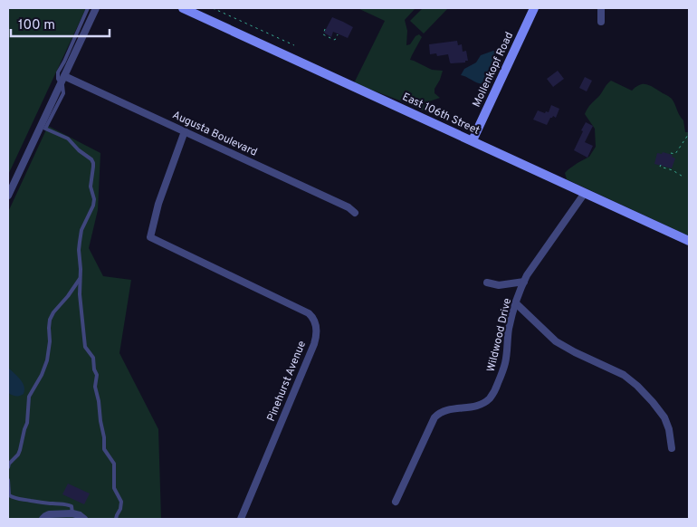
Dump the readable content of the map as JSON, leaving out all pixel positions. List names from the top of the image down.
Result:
{
  "streets": {
    "street": [
      "Mollenkopf Road",
      "East 106th Street",
      "Augusta Boulevard",
      "Wildwood Drive",
      "Pinehurst Avenue"
    ]
  },
  "crossings": [
    ["Mollenkopf Road", "East 106th Street"],
    ["East 106th Street", "Wildwood Drive"],
    ["Augusta Boulevard", "Pinehurst Avenue"]
  ],
  "scale_bar": "100 m"
}
